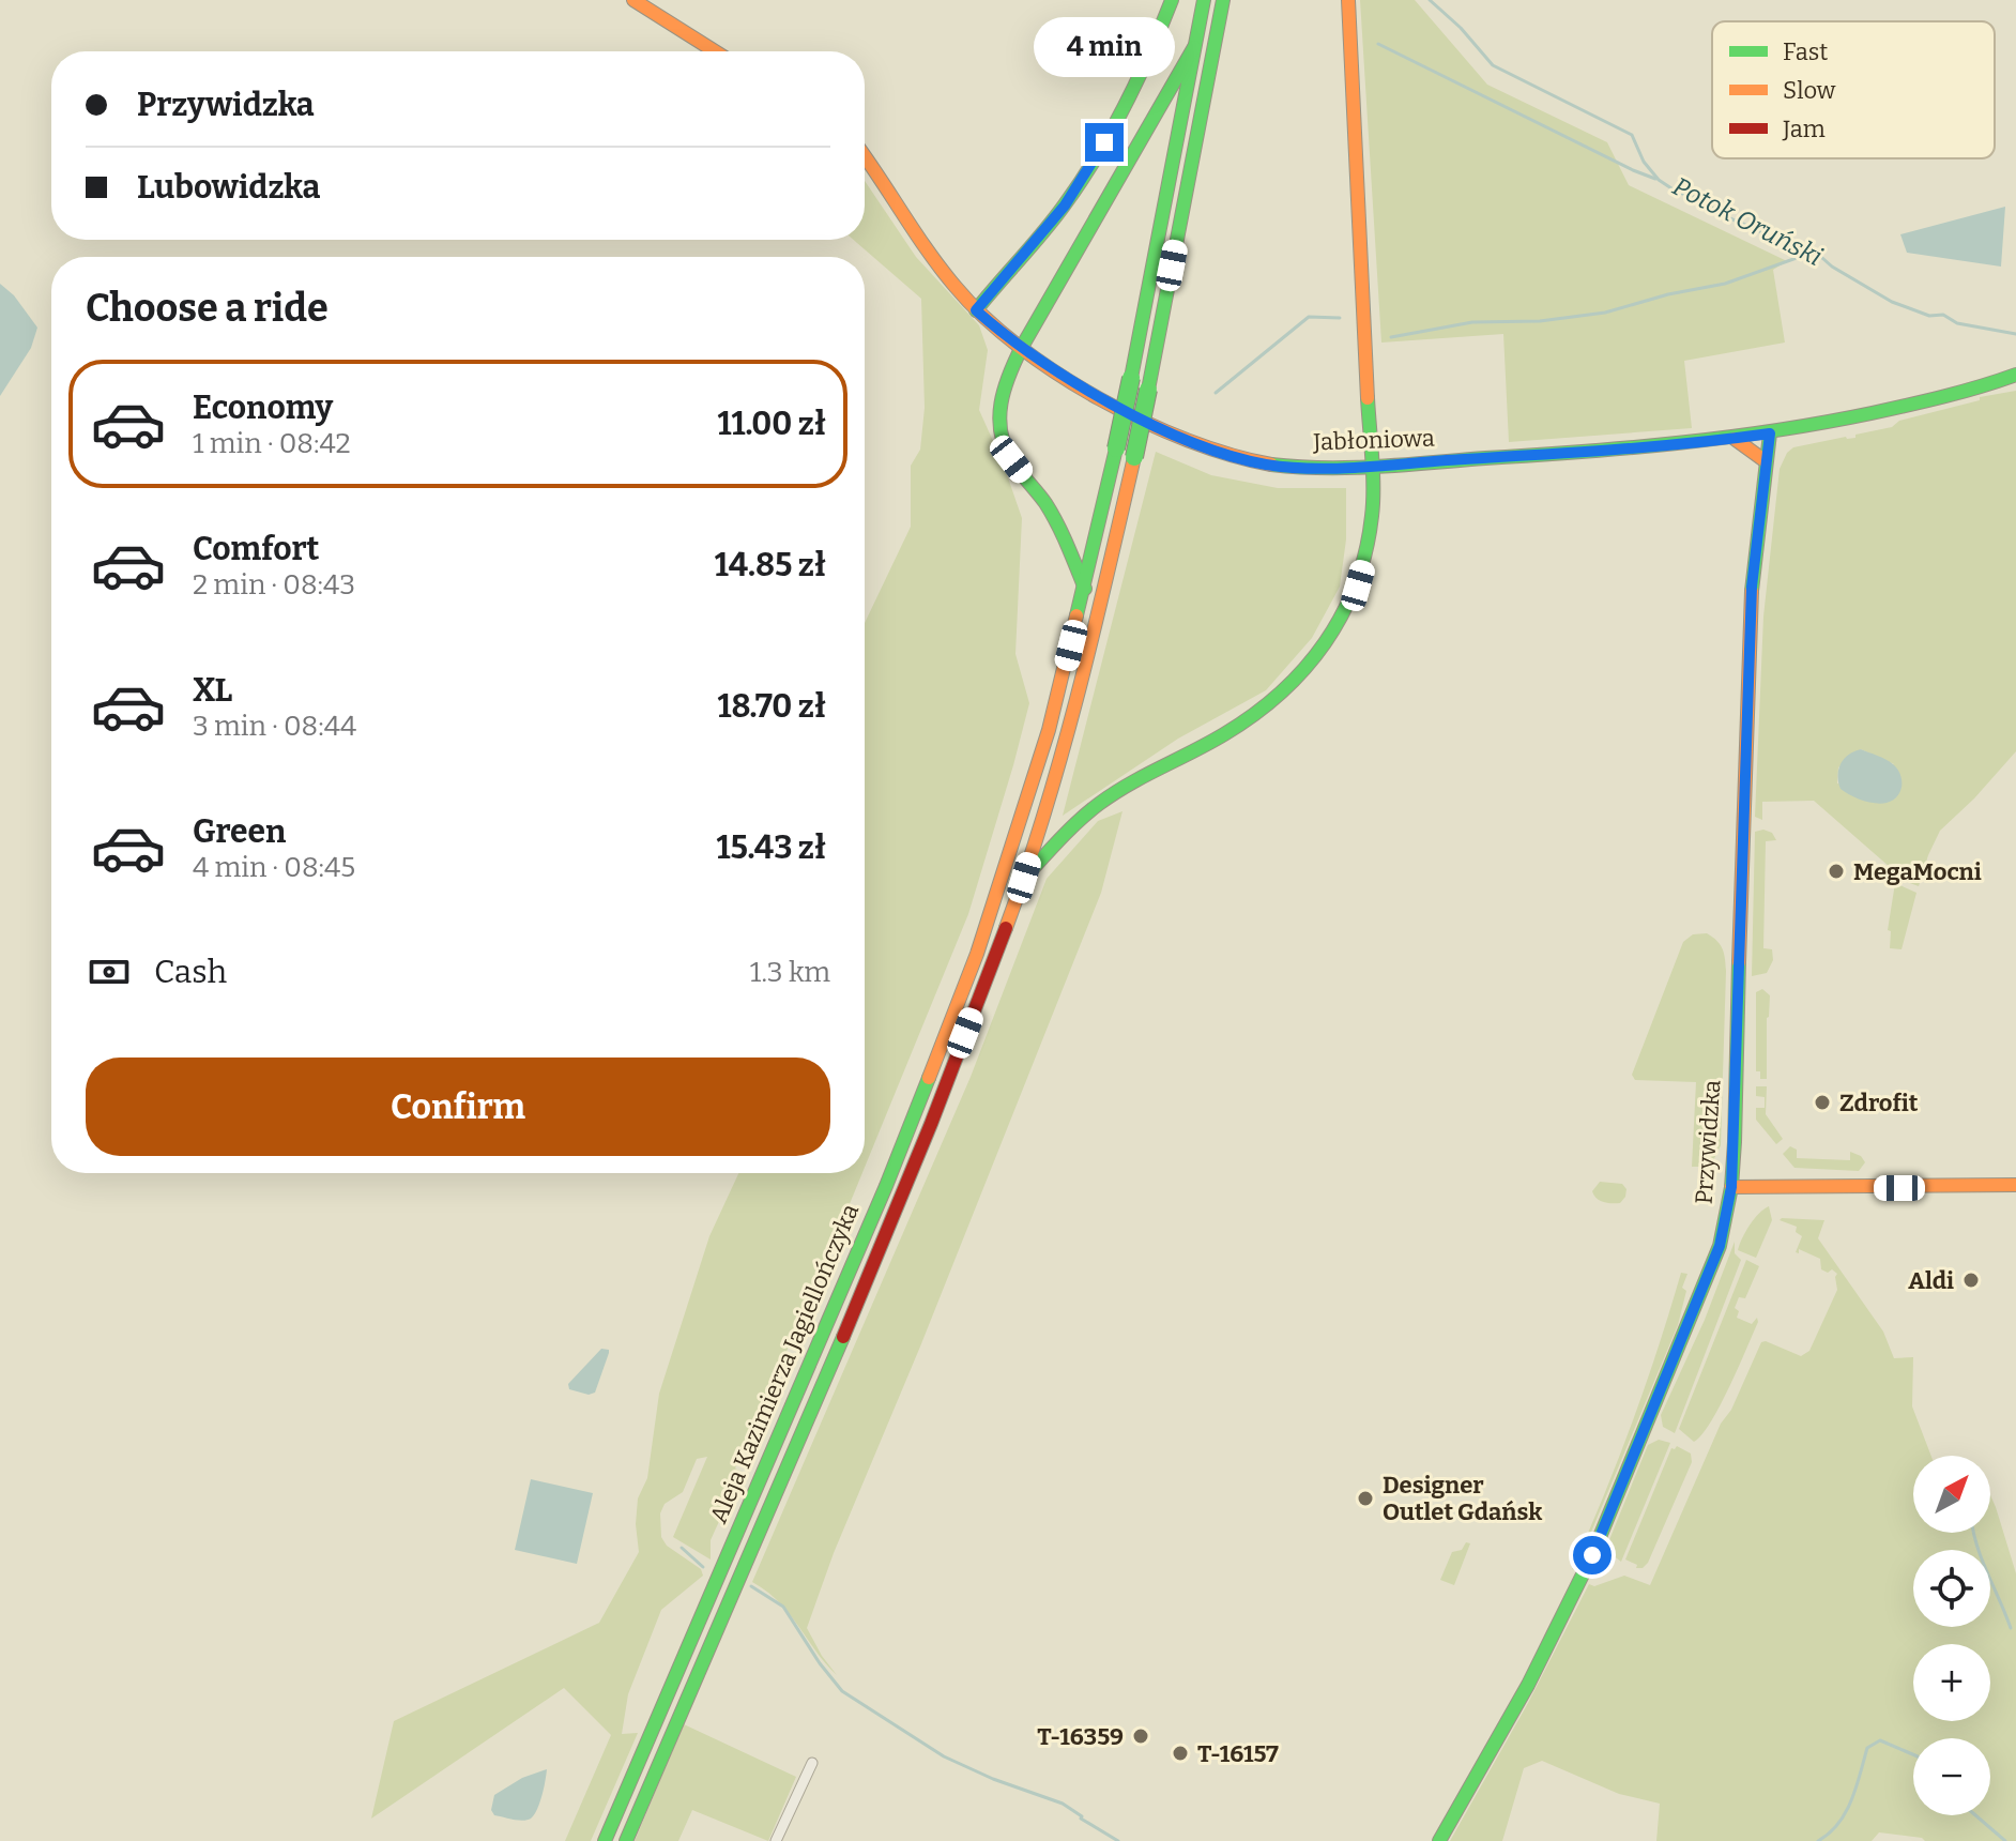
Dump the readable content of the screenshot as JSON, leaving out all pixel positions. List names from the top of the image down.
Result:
{
  "streets": {
    "main road": ["Jabłoniowa", "Przywidzka", "Aleja Kazimierza Jagiellończyka"]
  },
  "crossings": [
    ["Jabłoniowa", "Przywidzka"]
  ],
  "water": ["Potok Oruński"],
  "places": [
    "MegaMocni",
    "Zdrofit",
    "Aldi",
    "Designer Outlet Gdańsk",
    "T-16359",
    "T-16157"
  ],
  "legend": ["Fast", "Slow", "Jam"],
  "north": "top right",
  "page": {
    "bubble": "4 min",
    "banner": ["Przywidzka", "Lubowidzka"],
    "heading": "Choose a ride",
    "list": [
      {
        "name": "Economy",
        "note": "1 min · 08:42",
        "value": "11.00 zł"
      },
      {
        "name": "Comfort",
        "note": "2 min · 08:43",
        "value": "14.85 zł"
      },
      {
        "name": "XL",
        "note": "3 min · 08:44",
        "value": "18.70 zł"
      },
      {
        "name": "Green",
        "note": "4 min · 08:45",
        "value": "15.43 zł"
      }
    ],
    "pay": ["Cash", "1.3 km"],
    "buttons": "Confirm",
    "map_buttons": ["+", "−"]
  }
}
